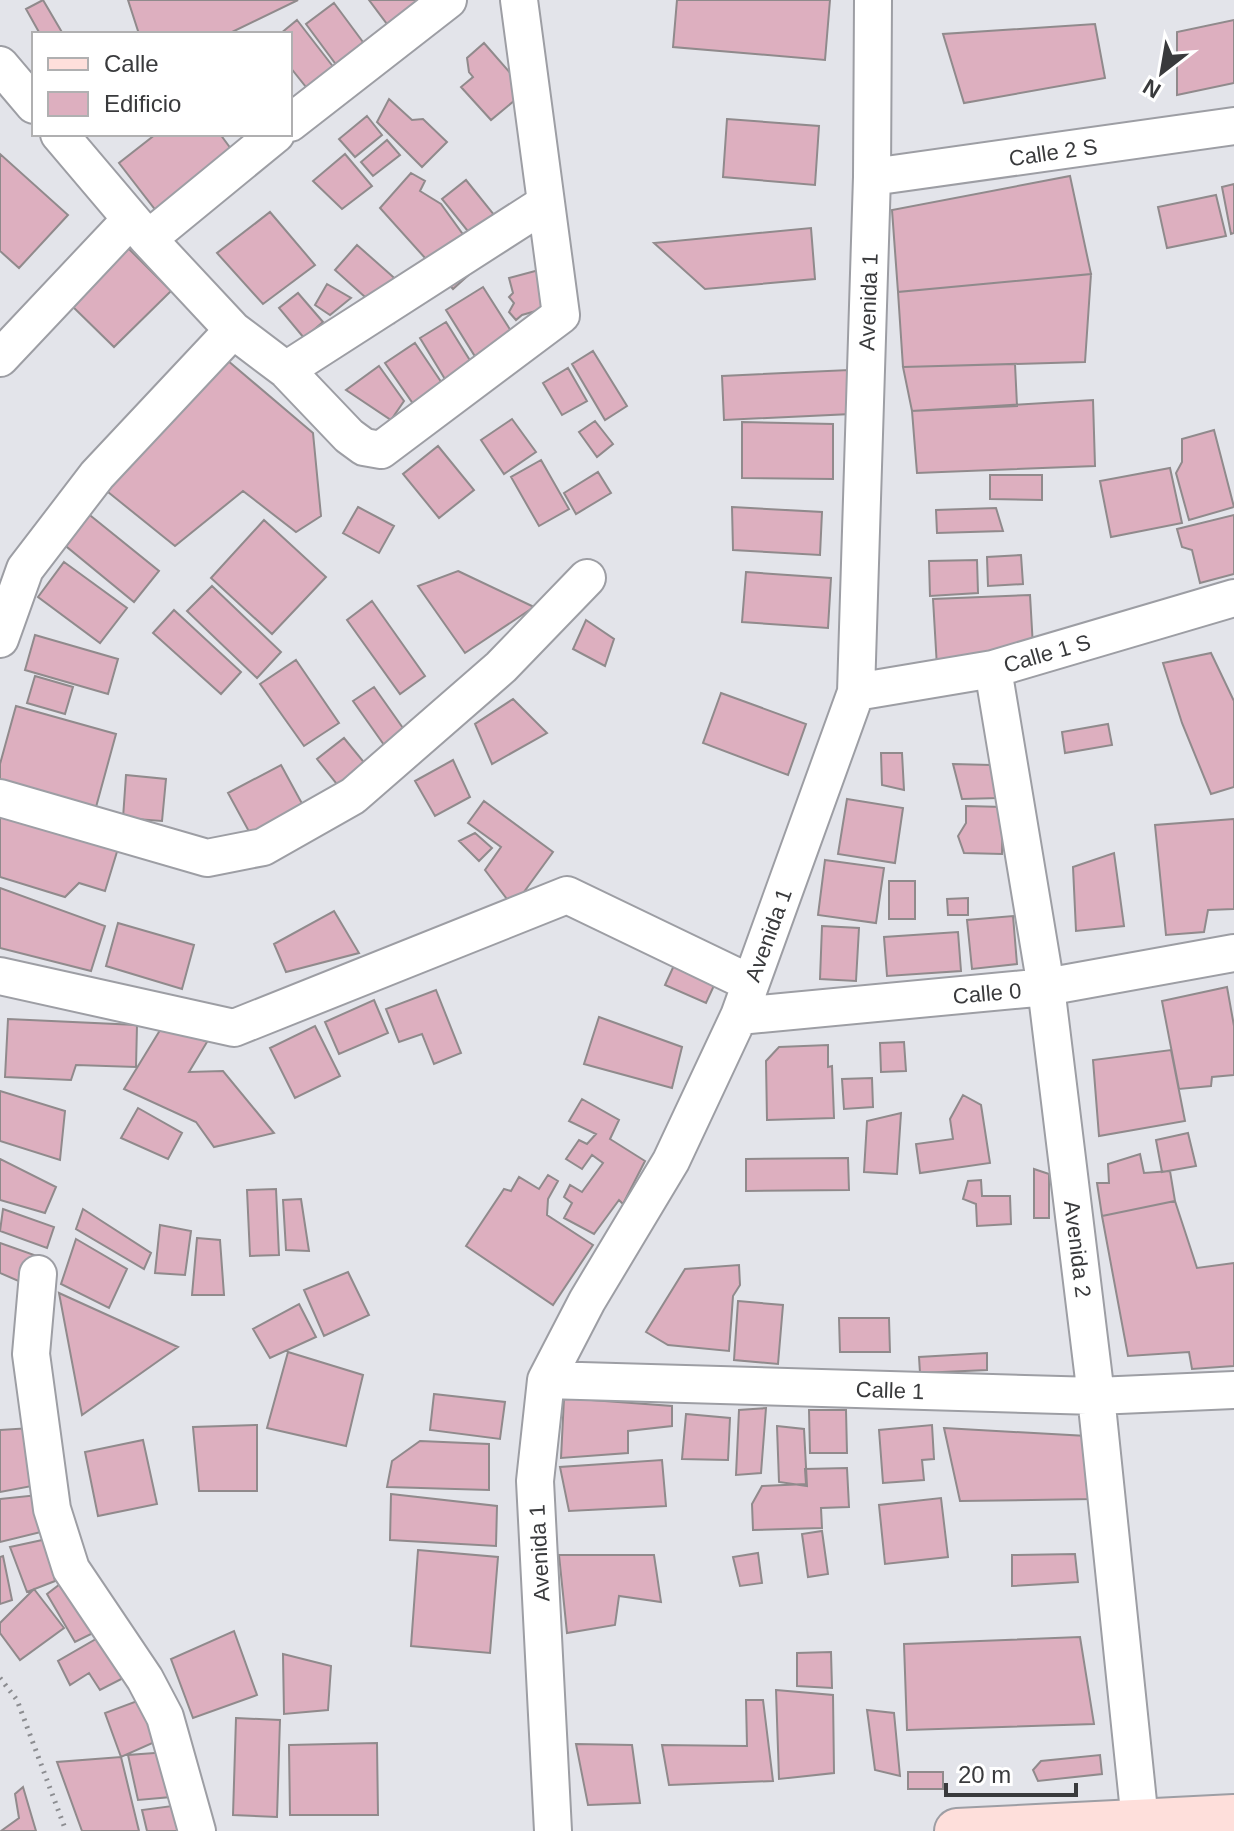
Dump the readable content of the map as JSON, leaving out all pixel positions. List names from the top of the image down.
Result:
{
  "streets": {
    "street": [
      "Calle 2 S",
      "Avenida 1",
      "Calle 1 S",
      "Calle 0",
      "Avenida 2",
      "Calle 1"
    ]
  },
  "crossings": [
    ["Calle 2 S", "Avenida 1"],
    ["Avenida 1", "Calle 1 S"],
    ["Avenida 1", "Calle 0"],
    ["Avenida 1", "Calle 1"],
    ["Calle 1 S", "Avenida 2"],
    ["Calle 0", "Avenida 2"],
    ["Avenida 2", "Calle 1"]
  ],
  "legend": ["Calle", "Edificio"],
  "scale_bar": "20 m",
  "north": "bottom left"
}
